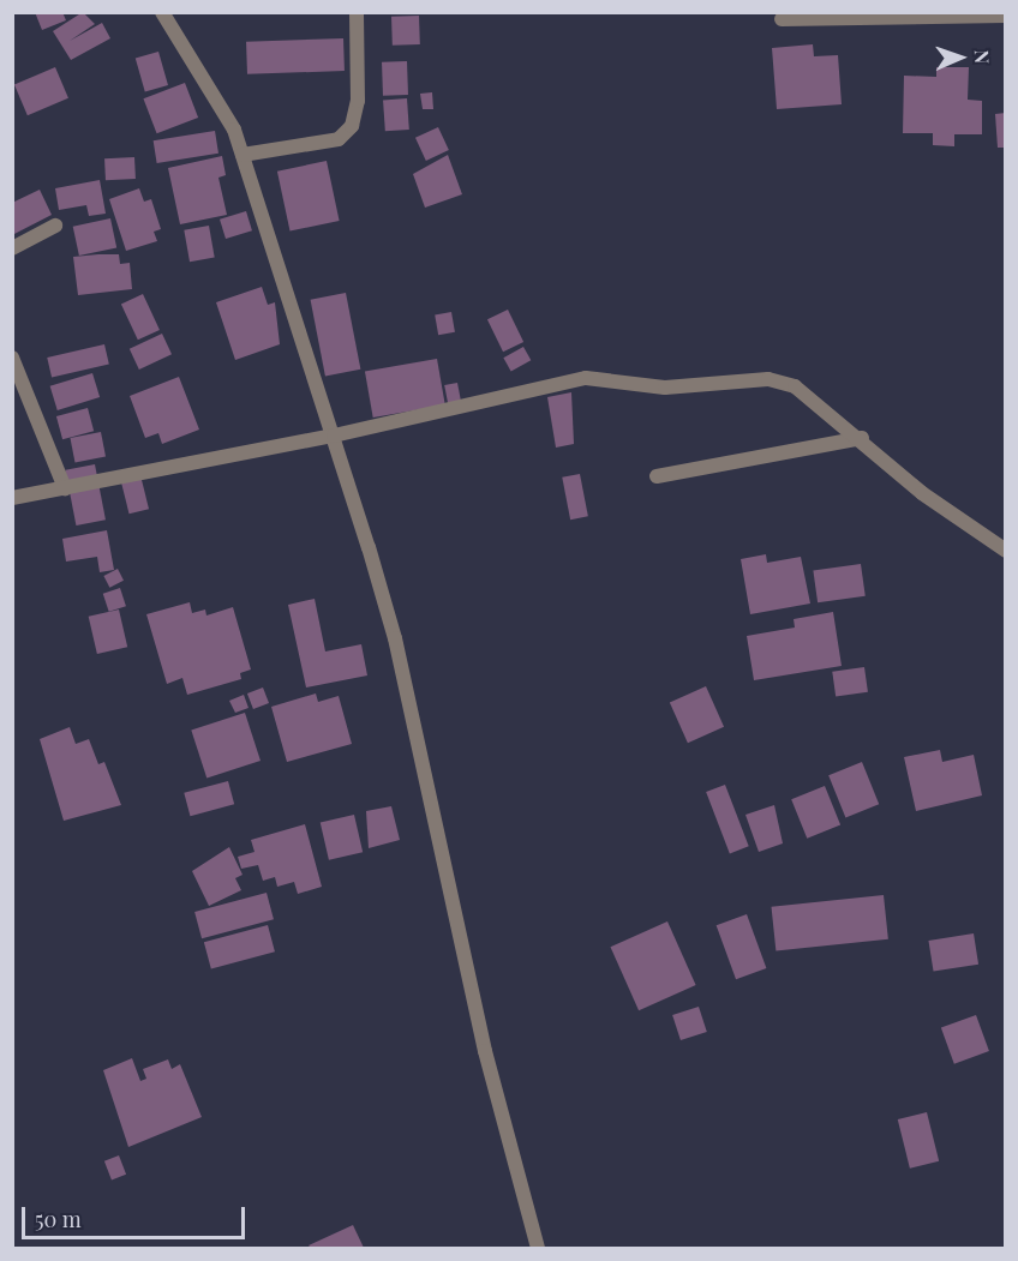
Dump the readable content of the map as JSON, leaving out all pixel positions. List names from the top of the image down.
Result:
{
  "scale_bar": "50 m",
  "north": "right"
}
